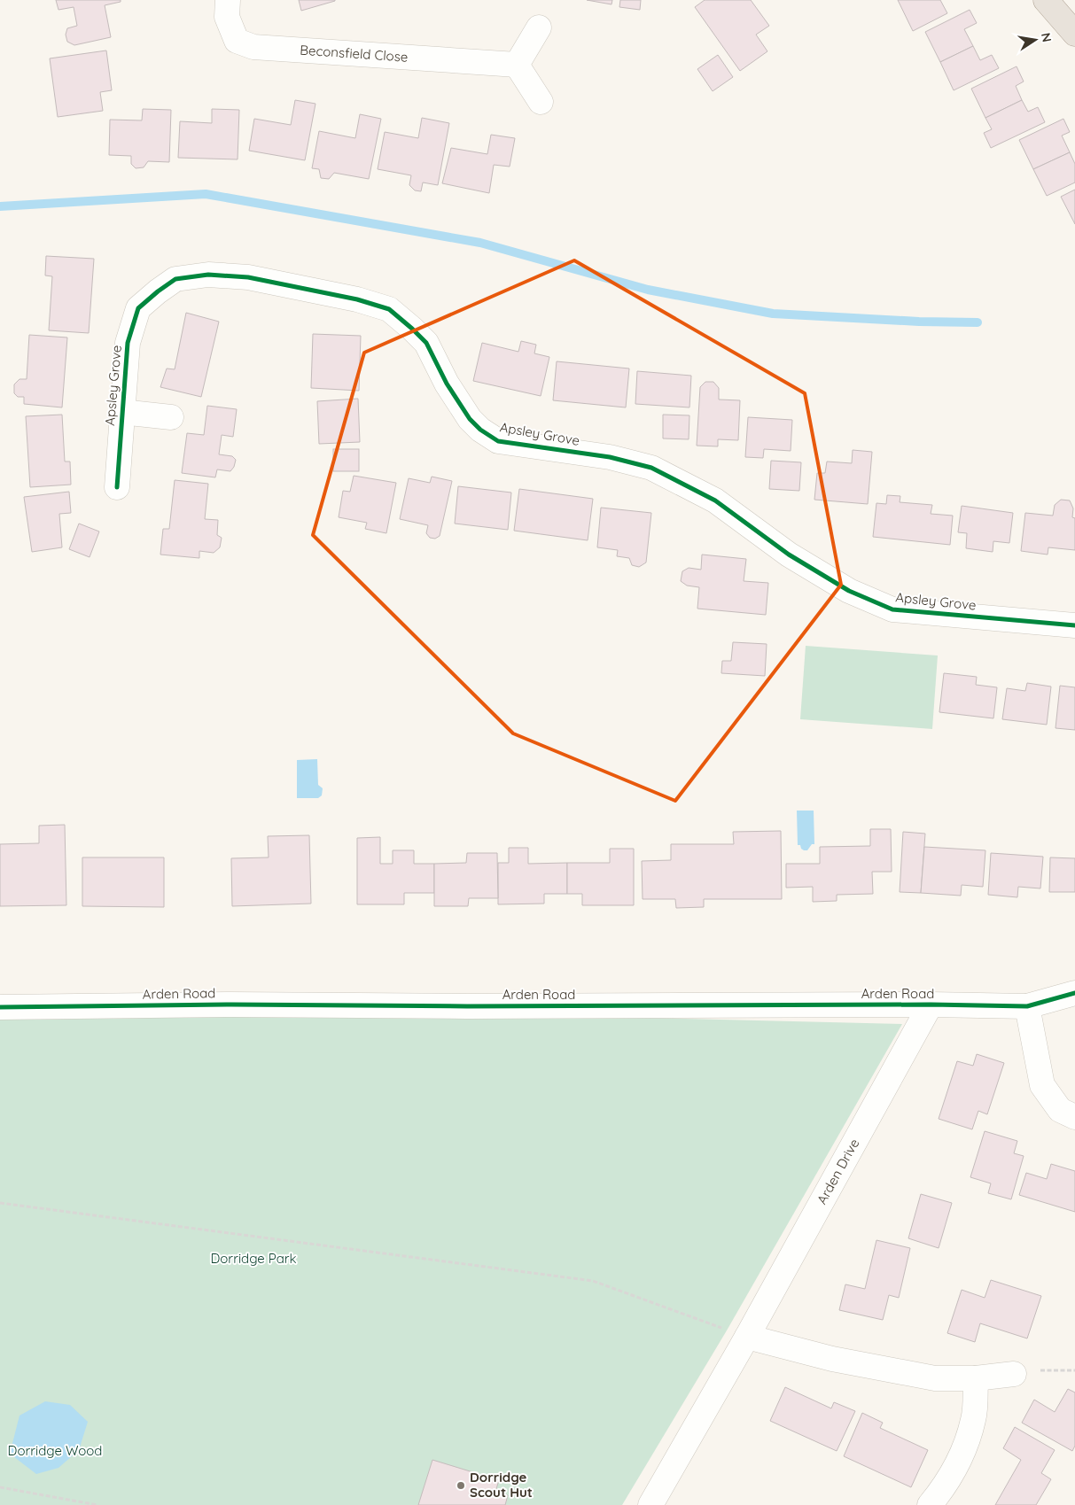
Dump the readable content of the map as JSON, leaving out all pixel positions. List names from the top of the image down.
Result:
{
  "streets": {
    "street": [
      "Beconsfield Close",
      "Apsley Grove",
      "Arden Road",
      "Arden Drive"
    ]
  },
  "crossings": [
    ["Arden Road", "Arden Drive"]
  ],
  "parks": ["Dorridge Park", "Dorridge Wood"],
  "places": ["Dorridge Scout Hut"],
  "north": "right"
}
